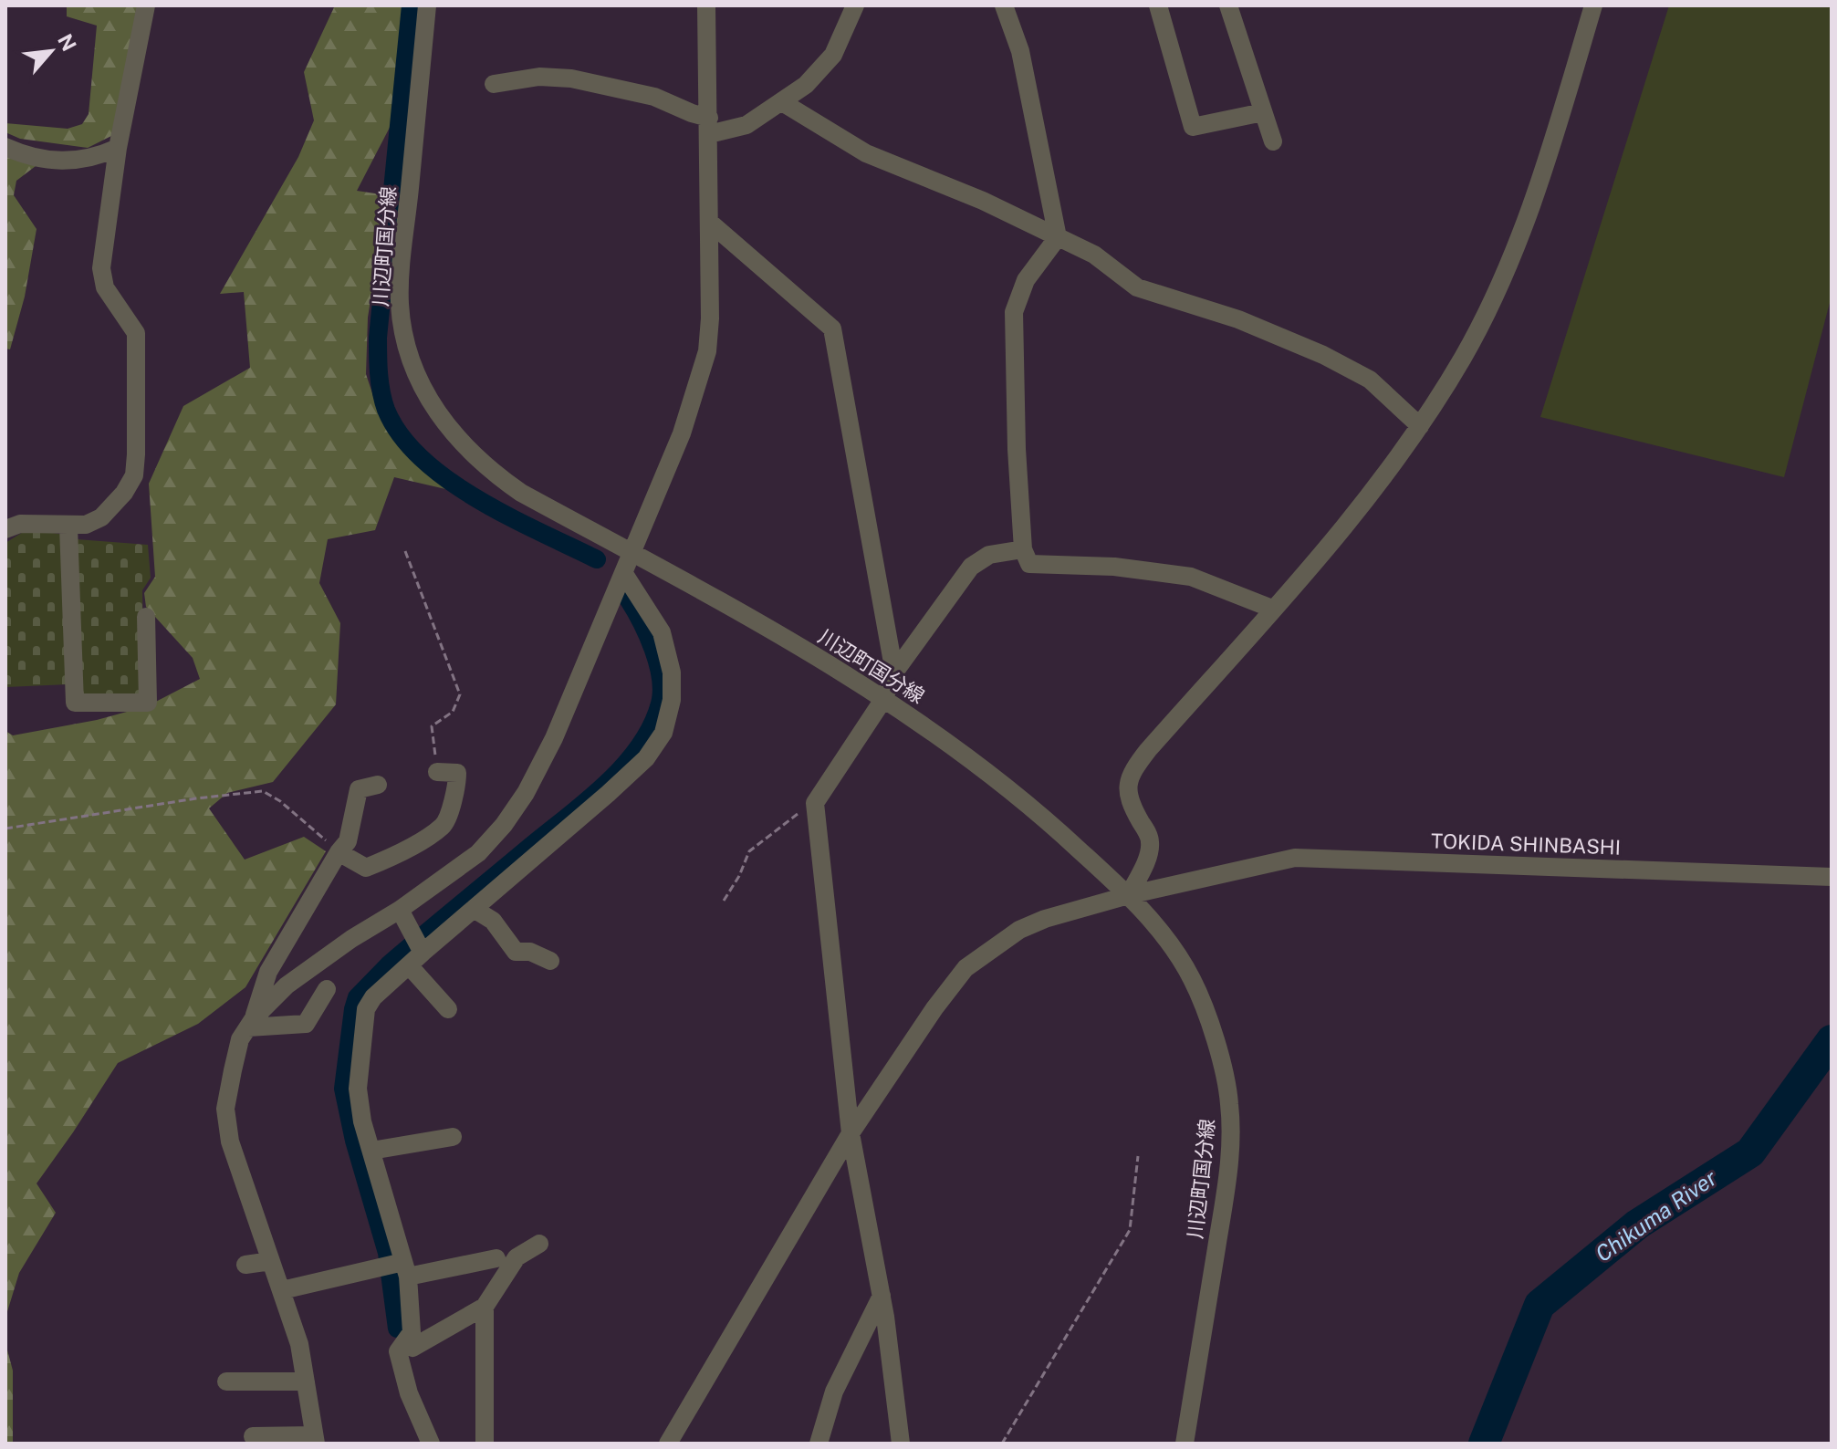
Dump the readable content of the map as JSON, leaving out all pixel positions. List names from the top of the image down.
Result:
{
  "streets": {
    "street": ["川辺町国分線", "TOKIDA SHINBASHI"]
  },
  "crossings": [
    ["川辺町国分線", "TOKIDA SHINBASHI"]
  ],
  "water": ["Chikuma River"],
  "north": "top right"
}
